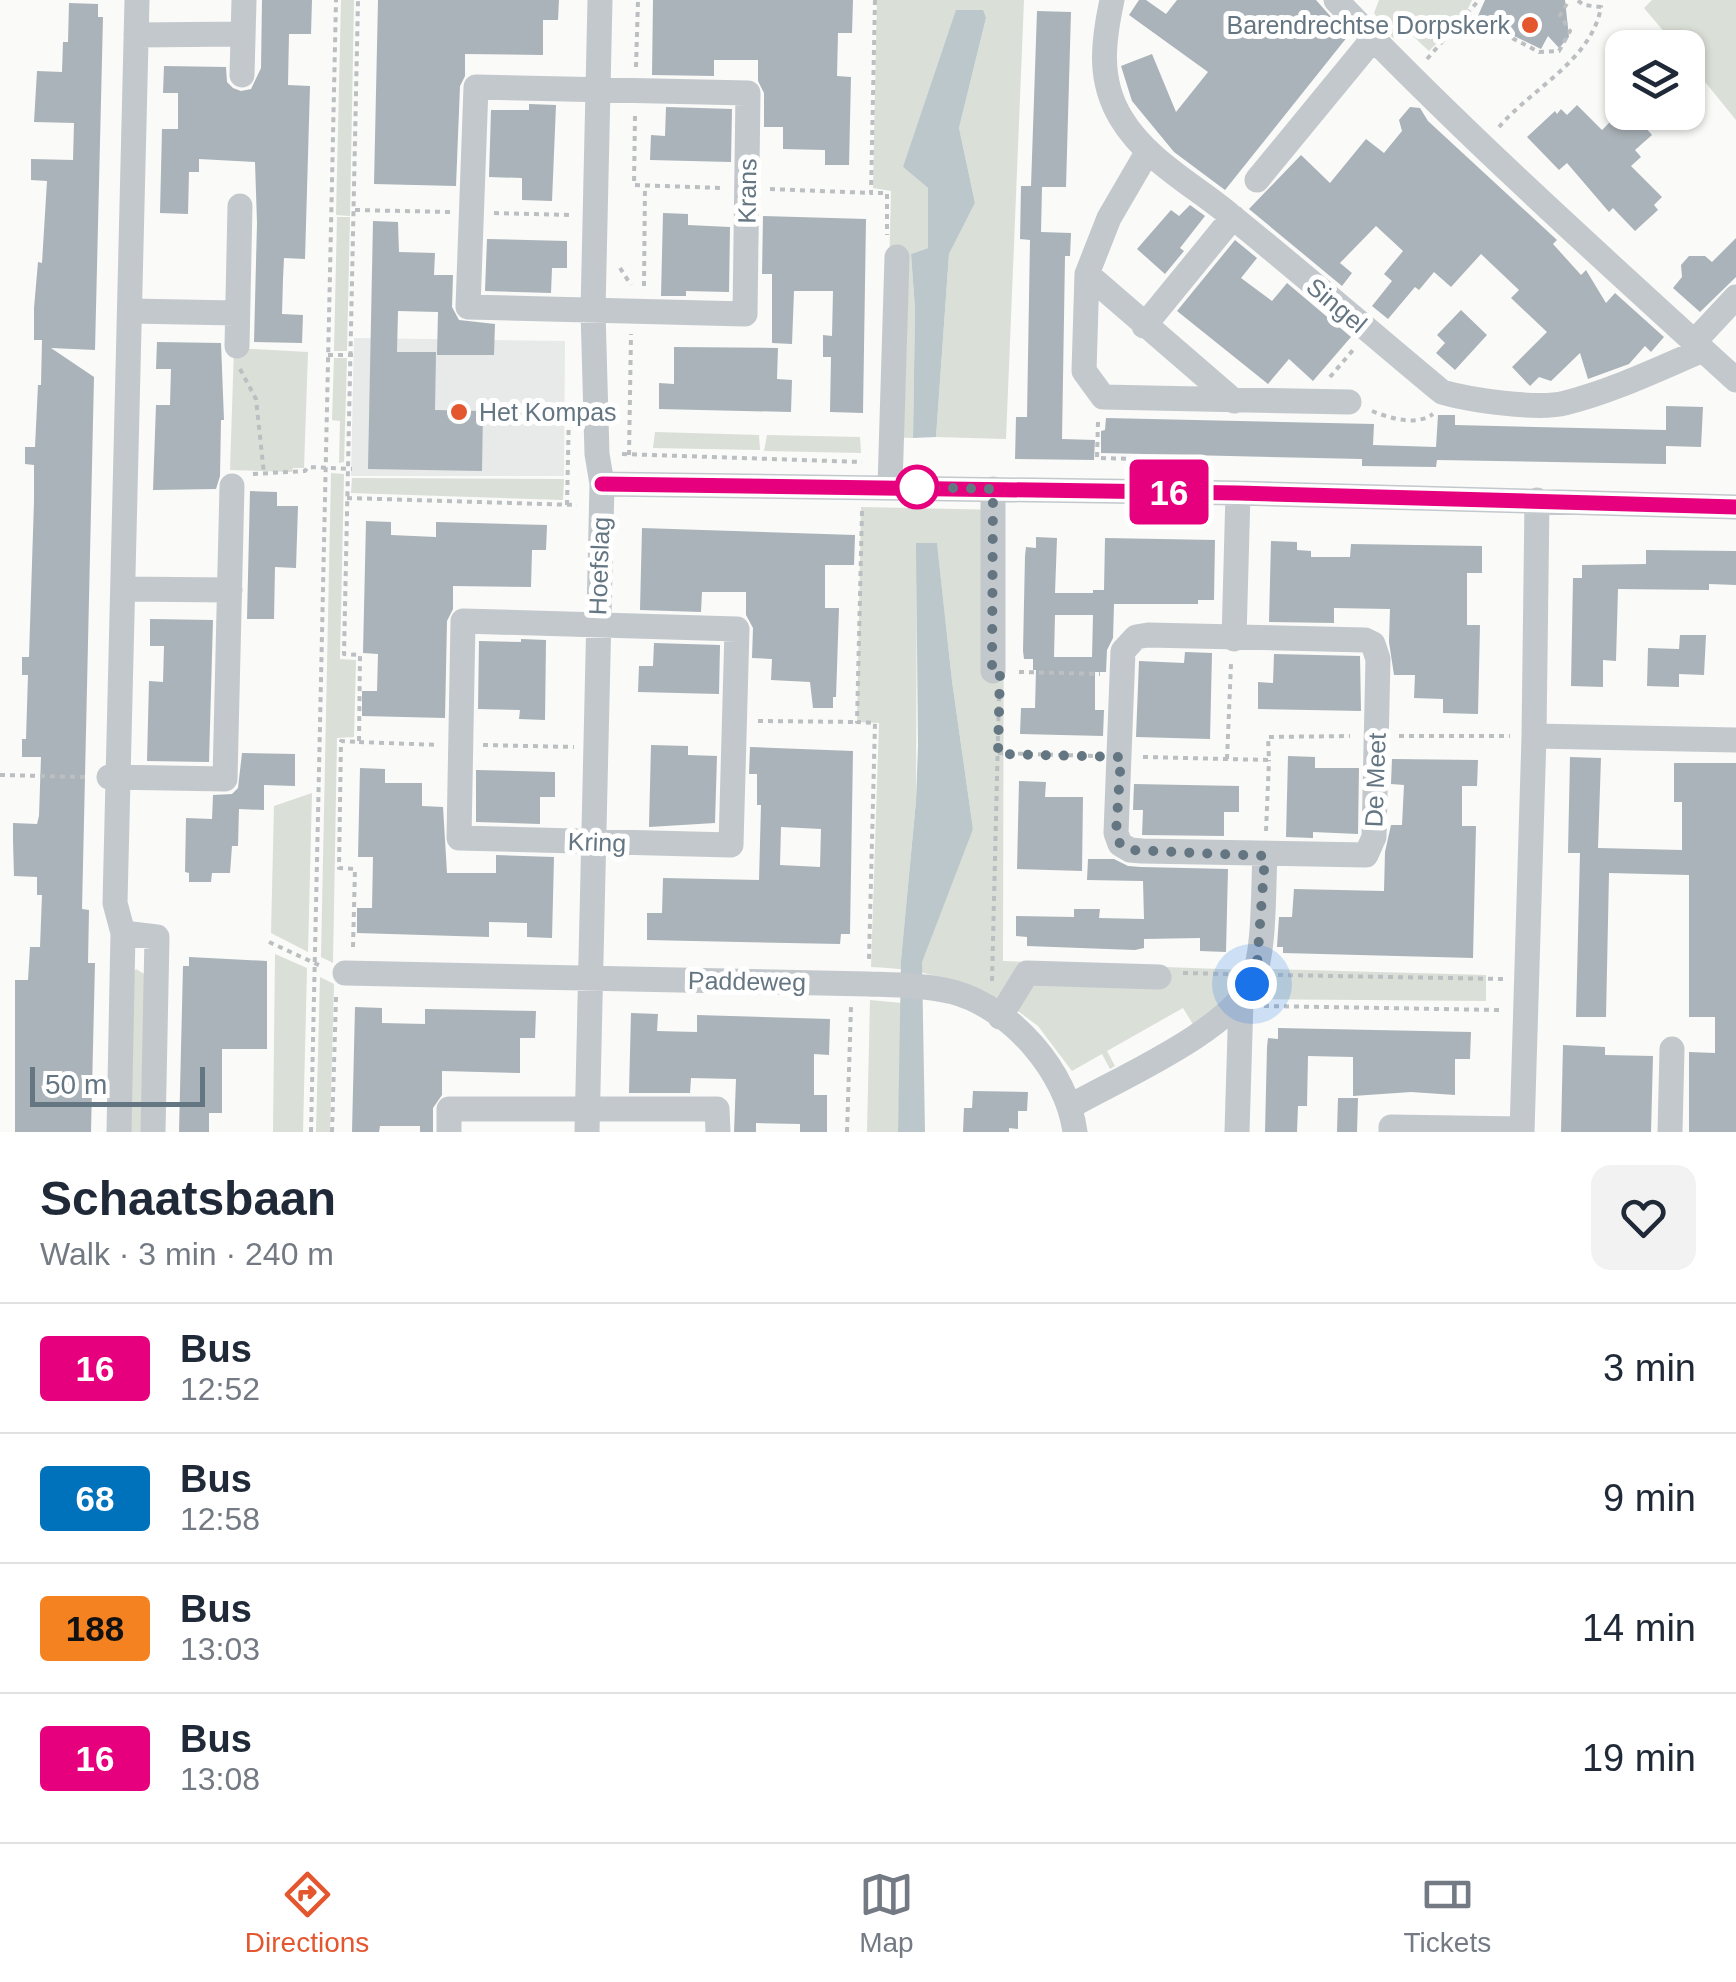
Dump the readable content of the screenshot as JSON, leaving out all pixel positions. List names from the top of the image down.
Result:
{
  "streets": {
    "street": [
      "Krans",
      "Singel",
      "Hoefslag",
      "De Meet",
      "Kring",
      "Paddeweg"
    ]
  },
  "crossings": [
    ["Krans", "Hoefslag"],
    ["Hoefslag", "Kring"],
    ["Hoefslag", "Paddeweg"]
  ],
  "places": ["Barendrechtse Dorpskerk", "Het Kompas"],
  "lines": ["bus line 16"],
  "scale_bar": "50 m",
  "page": {
    "on_map": "16",
    "scale": "50 m",
    "heading": ["Schaatsbaan", "Walk · 3 min · 240 m"],
    "list": [
      {
        "mark": "16",
        "name": "Bus",
        "note": "12:52",
        "value": "3 min"
      },
      {
        "mark": "68",
        "name": "Bus",
        "note": "12:58",
        "value": "9 min"
      },
      {
        "mark": "188",
        "name": "Bus",
        "note": "13:03",
        "value": "14 min"
      },
      {
        "mark": "16",
        "name": "Bus",
        "note": "13:08",
        "value": "19 min"
      }
    ],
    "tabs": ["Directions", "Map", "Tickets"]
  }
}
